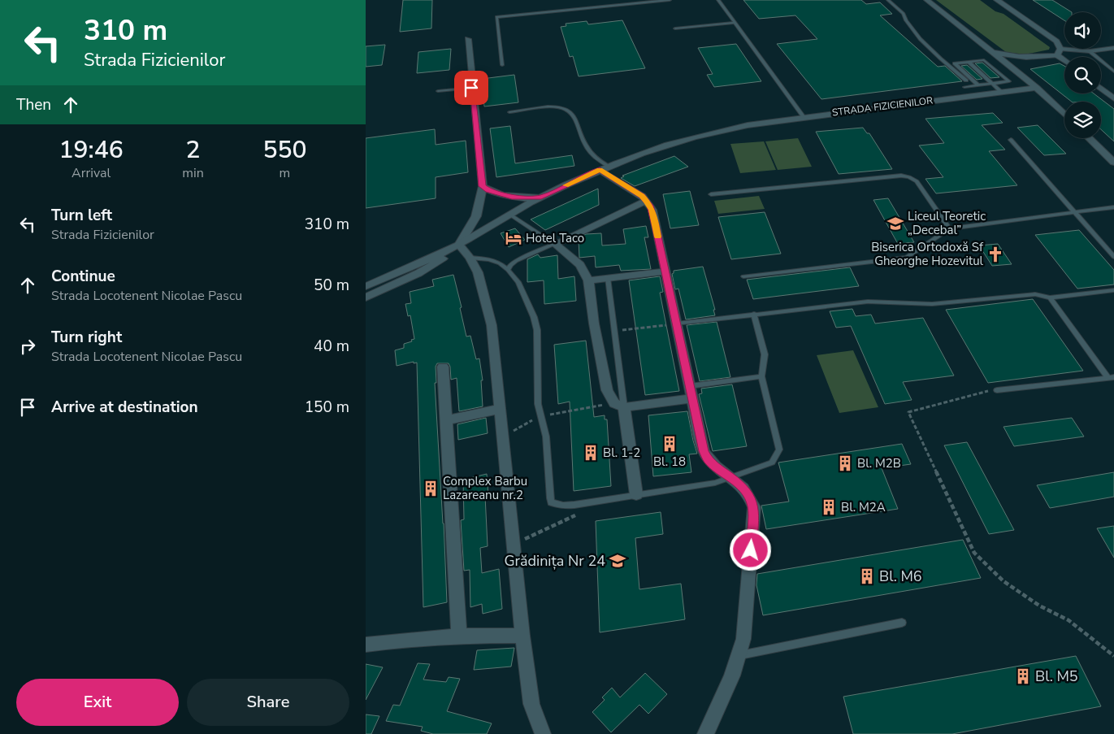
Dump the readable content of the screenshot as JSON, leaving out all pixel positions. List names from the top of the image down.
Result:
{
  "streets": {
    "street": ["STRADA FIZICIENILOR"]
  },
  "places": {
    "school or university": ["Liceul Teoretic „Decebal”", "Grădinița Nr 24"],
    "hotel": ["Hotel Taco"],
    "church": ["Biserica Ortodoxă Sf Gheorghe Hozevitul"],
    "building": [
      "Bl. 18",
      "Bl. 1-2",
      "Bl. M2B",
      "Complex Barbu Lazareanu nr.2",
      "Bl. M2A",
      "Bl. M6",
      "Bl. M5"
    ]
  },
  "page": {
    "turn": ["310 m", "Strada Fizicienilor"],
    "then": "Then",
    "eta": [
      "19:46",
      "Arrival",
      "2",
      "min",
      "550",
      "m"
    ],
    "list": [
      {
        "name": "Turn left",
        "note": "Strada Fizicienilor",
        "value": "310 m"
      },
      {
        "name": "Continue",
        "note": "Strada Locotenent Nicolae Pascu",
        "value": "50 m"
      },
      {
        "name": "Turn right",
        "note": "Strada Locotenent Nicolae Pascu",
        "value": "40 m"
      },
      {
        "name": "Arrive at destination",
        "value": "150 m"
      }
    ],
    "buttons": ["Exit", "Share"]
  }
}
